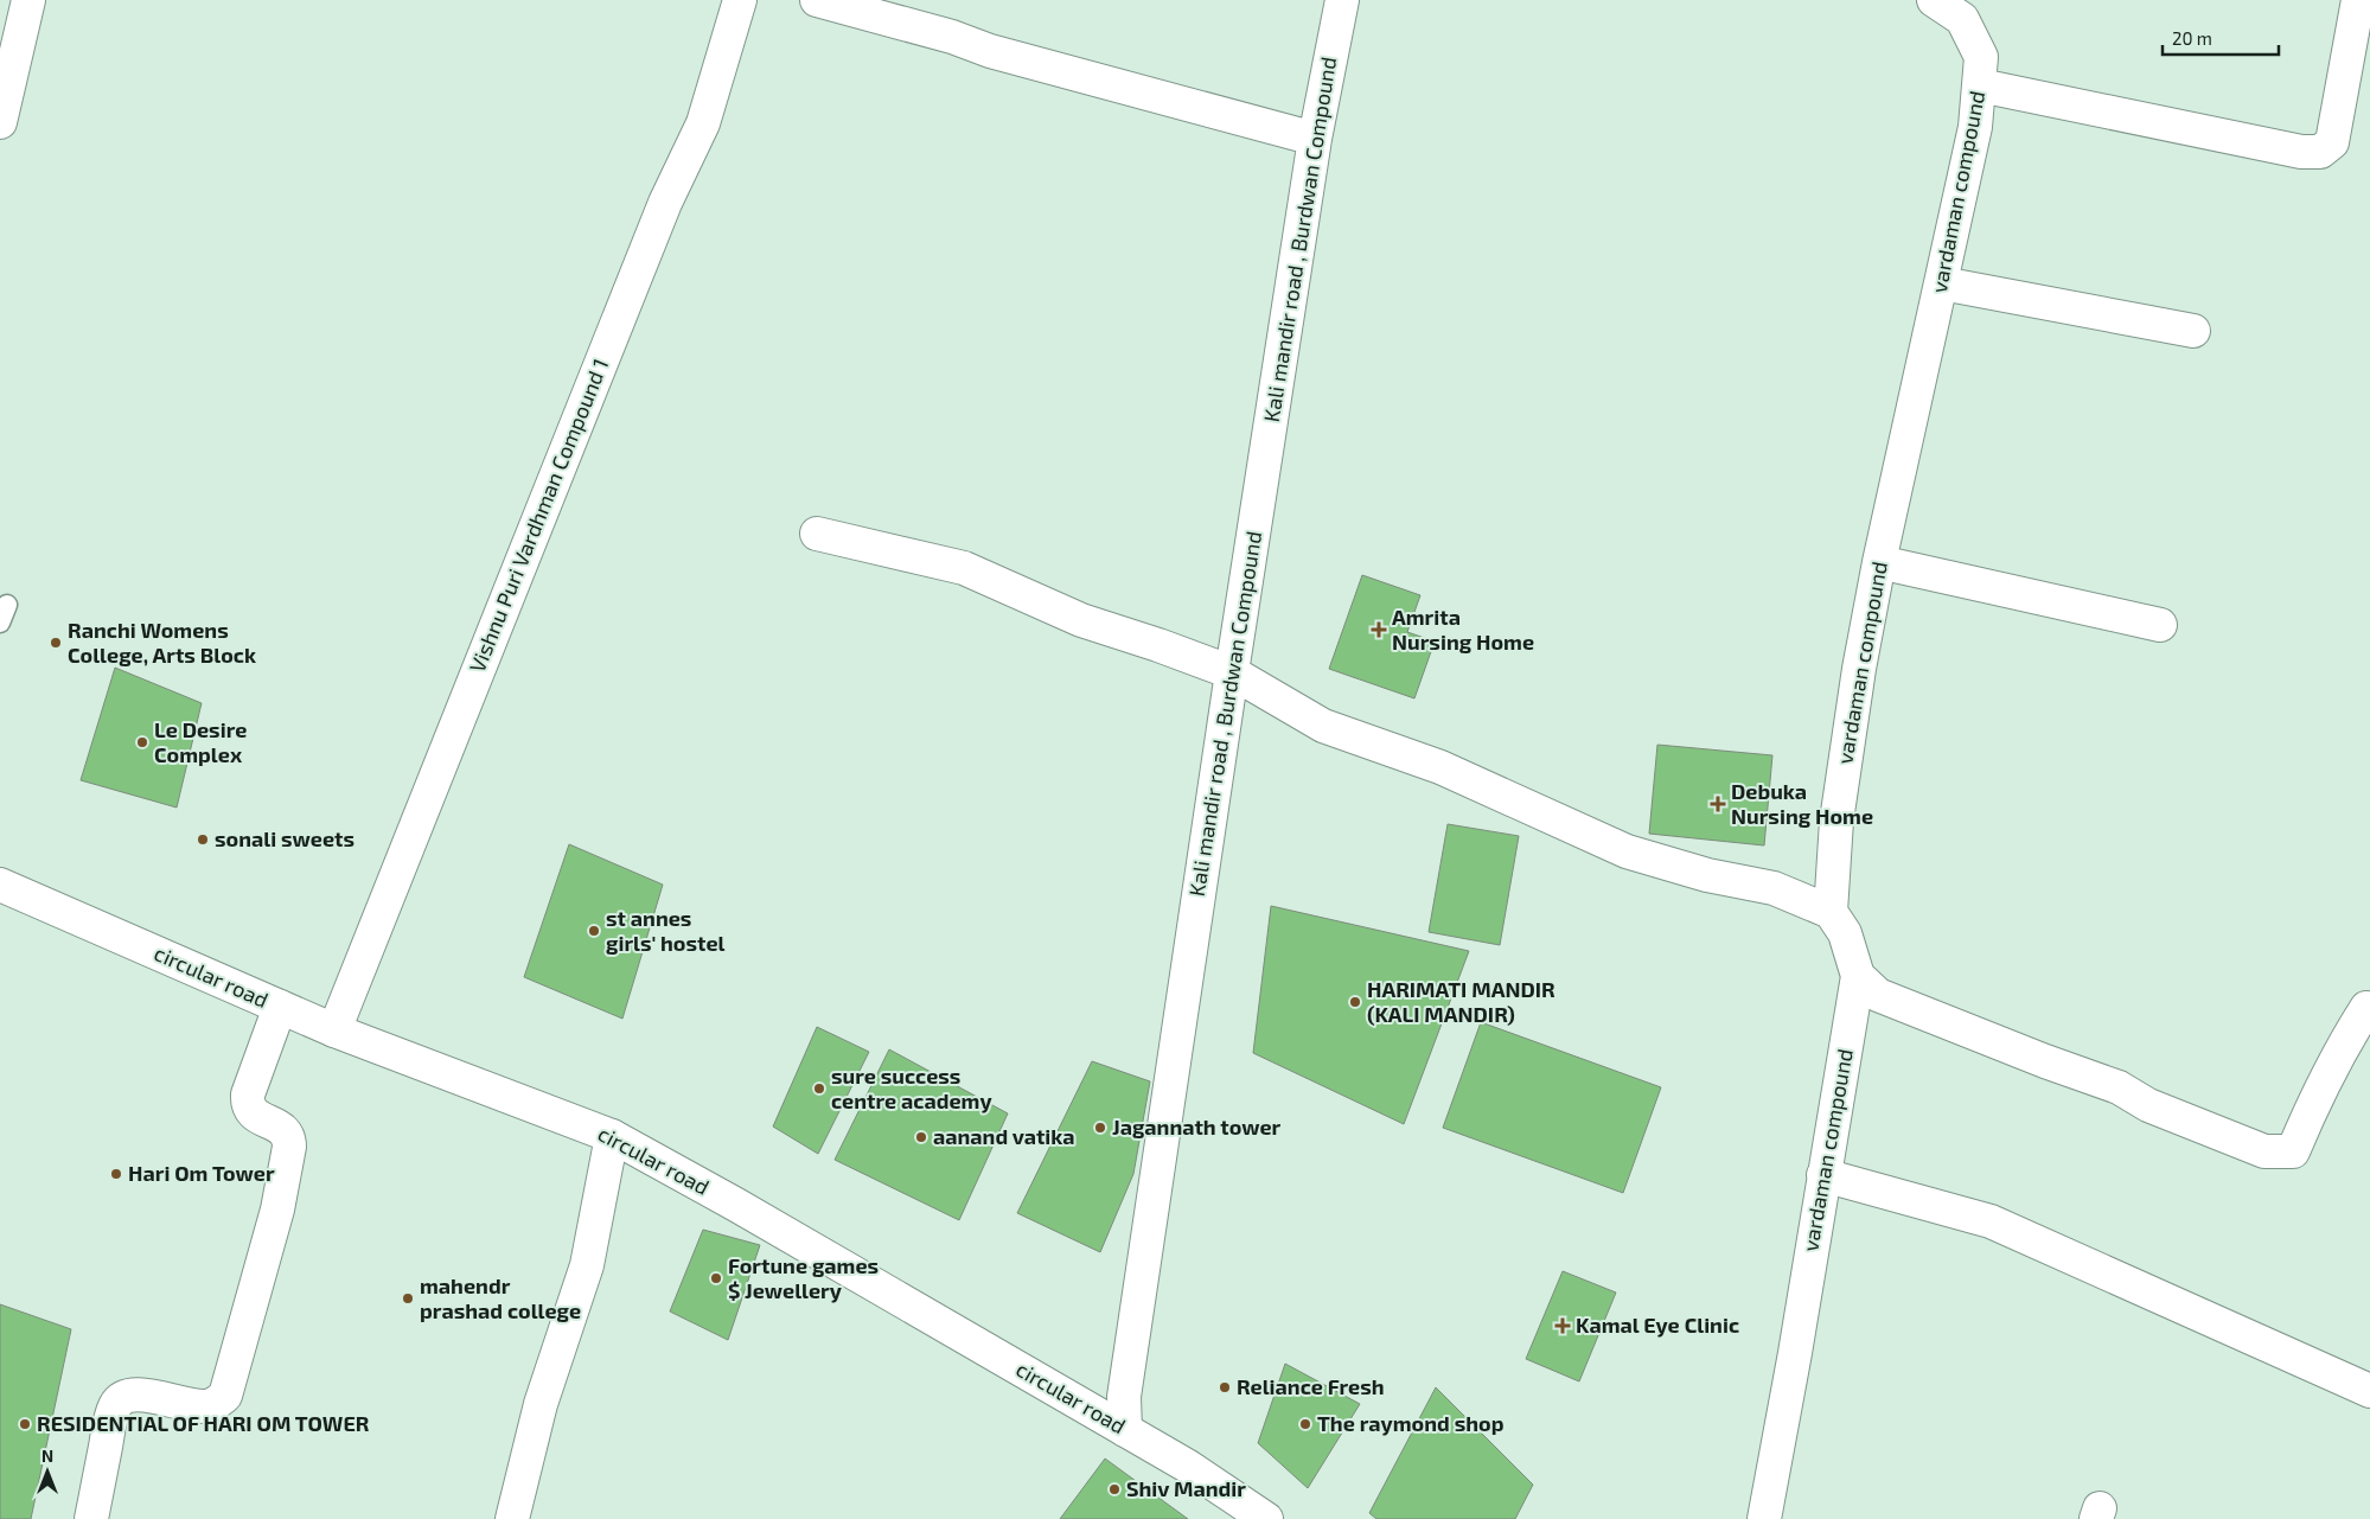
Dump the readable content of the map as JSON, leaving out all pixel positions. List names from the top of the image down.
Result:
{
  "streets": {
    "street": [
      "vardaman compound",
      "Kali mandir road , Burdwan Compound",
      "Vishnu Puri Vardhman Compound 1",
      "circular road"
    ]
  },
  "crossings": [
    ["Kali mandir road , Burdwan Compound", "circular road"],
    ["Vishnu Puri Vardhman Compound 1", "circular road"]
  ],
  "places": {
    "health": ["Amrita Nursing Home", "Debuka Nursing Home", "Kamal Eye Clinic"],
    "other": [
      "Ranchi Womens College, Arts Block",
      "Le Desire Complex",
      "sonali sweets",
      "st annes girls' hostel",
      "HARIMATI MANDIR (KALI MANDIR)",
      "sure success centre academy",
      "Jagannath tower",
      "aanand vatika",
      "Hari Om Tower",
      "Fortune games $ Jewellery",
      "mahendr prashad college",
      "Reliance Fresh",
      "RESIDENTIAL OF HARI OM TOWER",
      "The raymond shop",
      "Shiv Mandir"
    ]
  },
  "scale_bar": "20 m",
  "north": "top"
}
